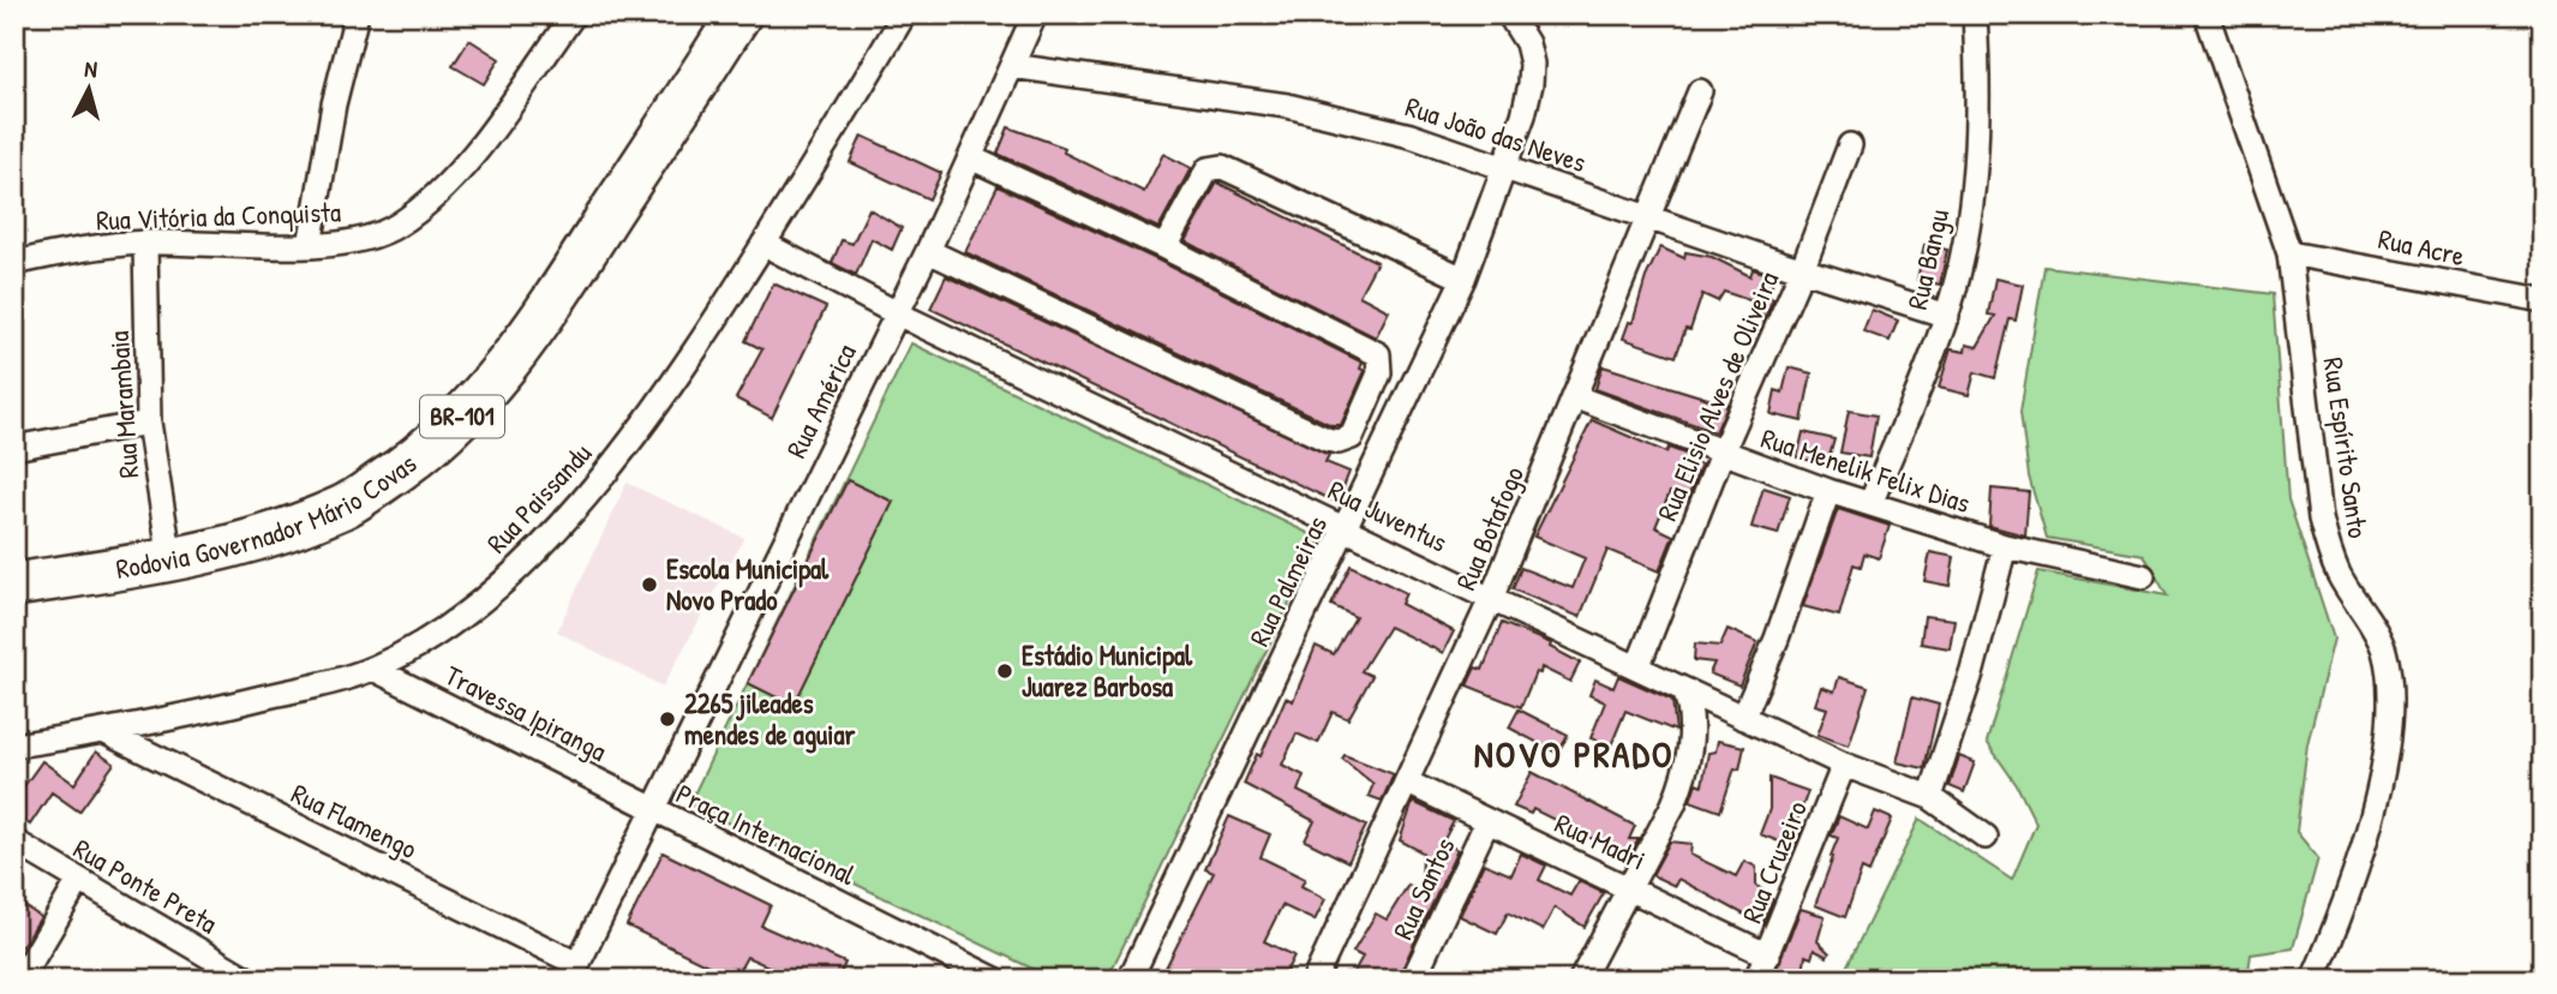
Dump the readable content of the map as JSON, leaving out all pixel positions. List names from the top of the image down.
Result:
{
  "streets": {
    "highway": ["BR-101", "Rodovia Governador Mário Covas"],
    "street": [
      "Rua João das Neves",
      "Rua Vitória da Conquista",
      "Rua Acre",
      "Rua Bangu",
      "Rua Elisio Alves de Oliveira",
      "Rua América",
      "Rua Marambaia",
      "Rua Espírito Santo",
      "Rua Menelik Felix Dias",
      "Rua Paissandu",
      "Rua Juventus",
      "Rua Botafogo",
      "Rua Palmeiras",
      "Travessa Ipiranga",
      "Rua Flamengo",
      "Praça Internacional",
      "Rua Madri",
      "Rua Cruzeiro",
      "Rua Ponte Preta",
      "Rua Santos"
    ]
  },
  "crossings": [
    ["Rua João das Neves", "Rua Bangu"],
    ["Rua João das Neves", "Rua Elisio Alves de Oliveira"],
    ["Rua João das Neves", "Rua América"],
    ["Rua João das Neves", "Rua Botafogo"],
    ["Rua João das Neves", "Rua Palmeiras"],
    ["Rua Vitória da Conquista", "Rua Marambaia"],
    ["Rua Acre", "Rua Espírito Santo"],
    ["Rua Bangu", "Rua Menelik Felix Dias"],
    ["Rua Elisio Alves de Oliveira", "Rua Menelik Felix Dias"],
    ["Rua Elisio Alves de Oliveira", "Rua Juventus"],
    ["Rua América", "Rua Juventus"],
    ["Rua América", "Travessa Ipiranga"],
    ["Rua América", "Praça Internacional"],
    ["Rua Marambaia", "Rodovia Governador Mário Covas"],
    ["Rua Menelik Felix Dias", "Rua Botafogo"],
    ["Rua Paissandu", "Rua Juventus"],
    ["Rua Paissandu", "Travessa Ipiranga"],
    ["Rua Paissandu", "Rua Flamengo"],
    ["Rua Juventus", "Rua Botafogo"],
    ["Rua Juventus", "Rua Palmeiras"],
    ["Rua Juventus", "Rua Cruzeiro"],
    ["Rua Botafogo", "Rua Madri"],
    ["Travessa Ipiranga", "Praça Internacional"],
    ["Rua Flamengo", "Praça Internacional"],
    ["Rua Madri", "Rua Cruzeiro"],
    ["Rua Madri", "Rua Santos"]
  ],
  "districts": ["NOVO PRADO"],
  "places": ["Escola Municipal Novo Prado", "Estádio Municipal Juarez Barbosa", "2265 jileades mendes de aguiar"],
  "north": "top"
}
